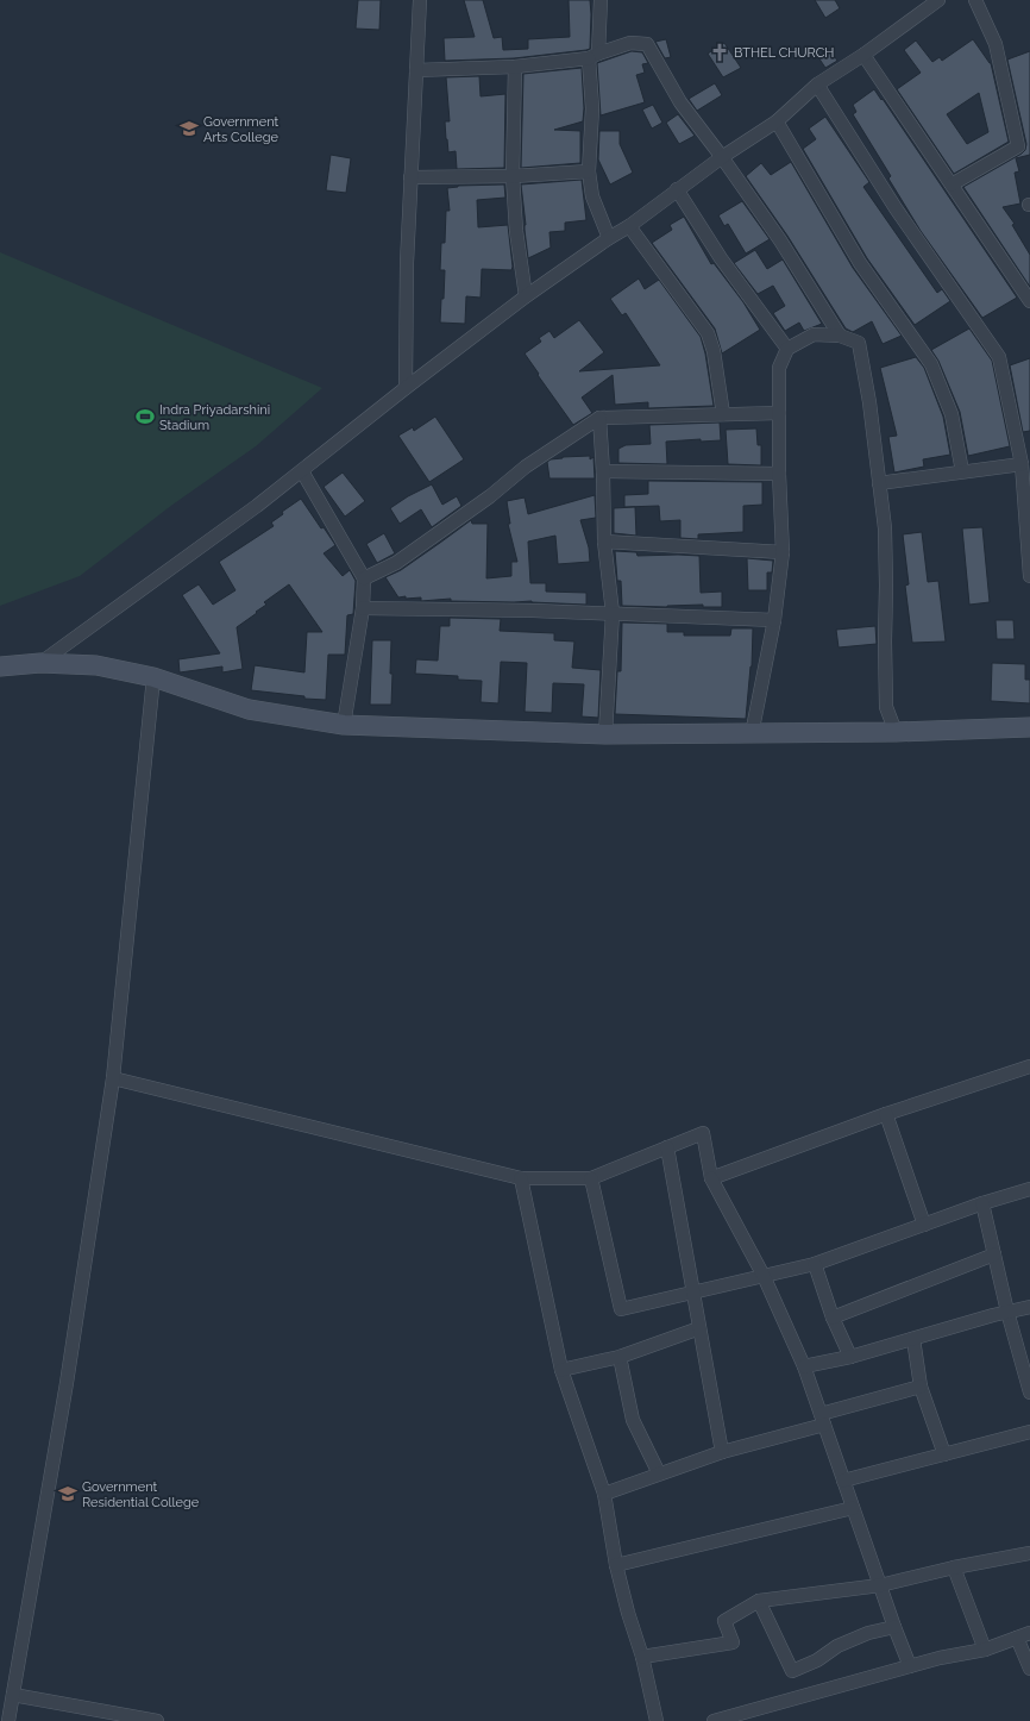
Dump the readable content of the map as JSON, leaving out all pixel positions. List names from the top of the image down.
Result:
{
  "places": {
    "church": ["BTHEL CHURCH"],
    "school or university": ["Government Arts College", "Government Residential College"],
    "sports": ["Indra Priyadarshini Stadium"]
  }
}
